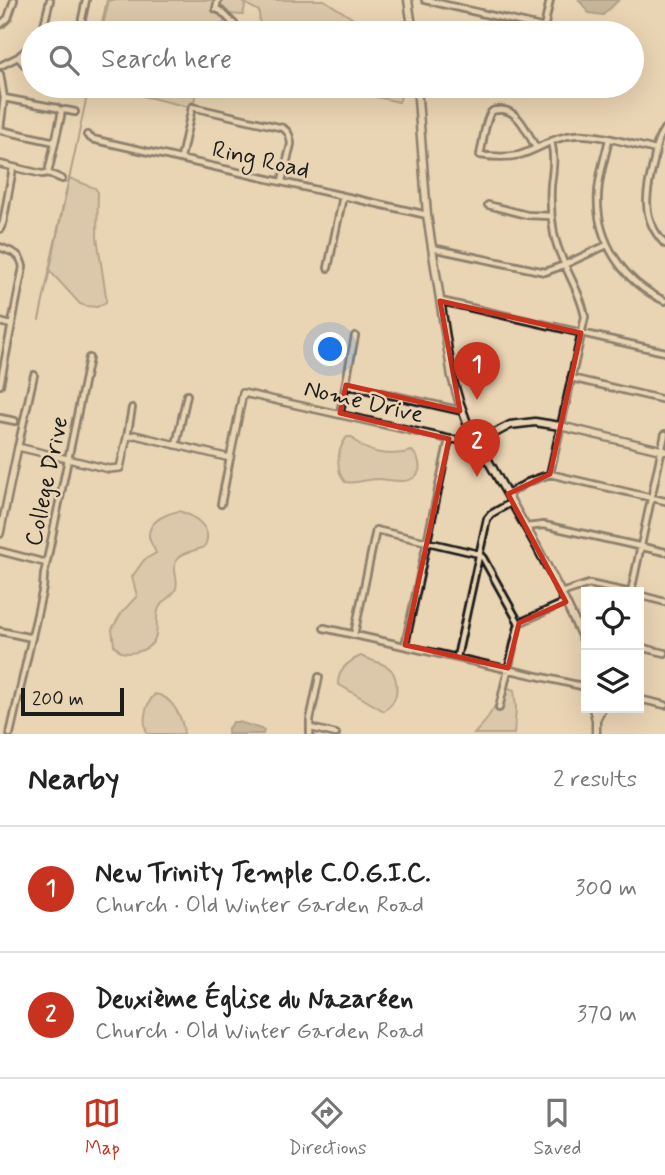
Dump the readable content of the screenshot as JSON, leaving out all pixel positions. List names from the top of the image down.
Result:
{
  "streets": {
    "street": ["Ring Road", "Nome Drive", "College Drive"]
  },
  "scale_bar": "200 m",
  "page": {
    "search": "Search here",
    "pins": ["1", "2"],
    "scale": "200 m",
    "heading": ["Nearby", "2 results"],
    "list": [
      {
        "mark": "1",
        "name": "New Trinity Temple C.O.G.I.C.",
        "note": "Church · Old Winter Garden Road",
        "value": "300 m"
      },
      {
        "mark": "2",
        "name": "Deuxième Église du Nazaréen",
        "note": "Church · Old Winter Garden Road",
        "value": "370 m"
      }
    ],
    "nav": ["Map", "Directions", "Saved"]
  }
}
